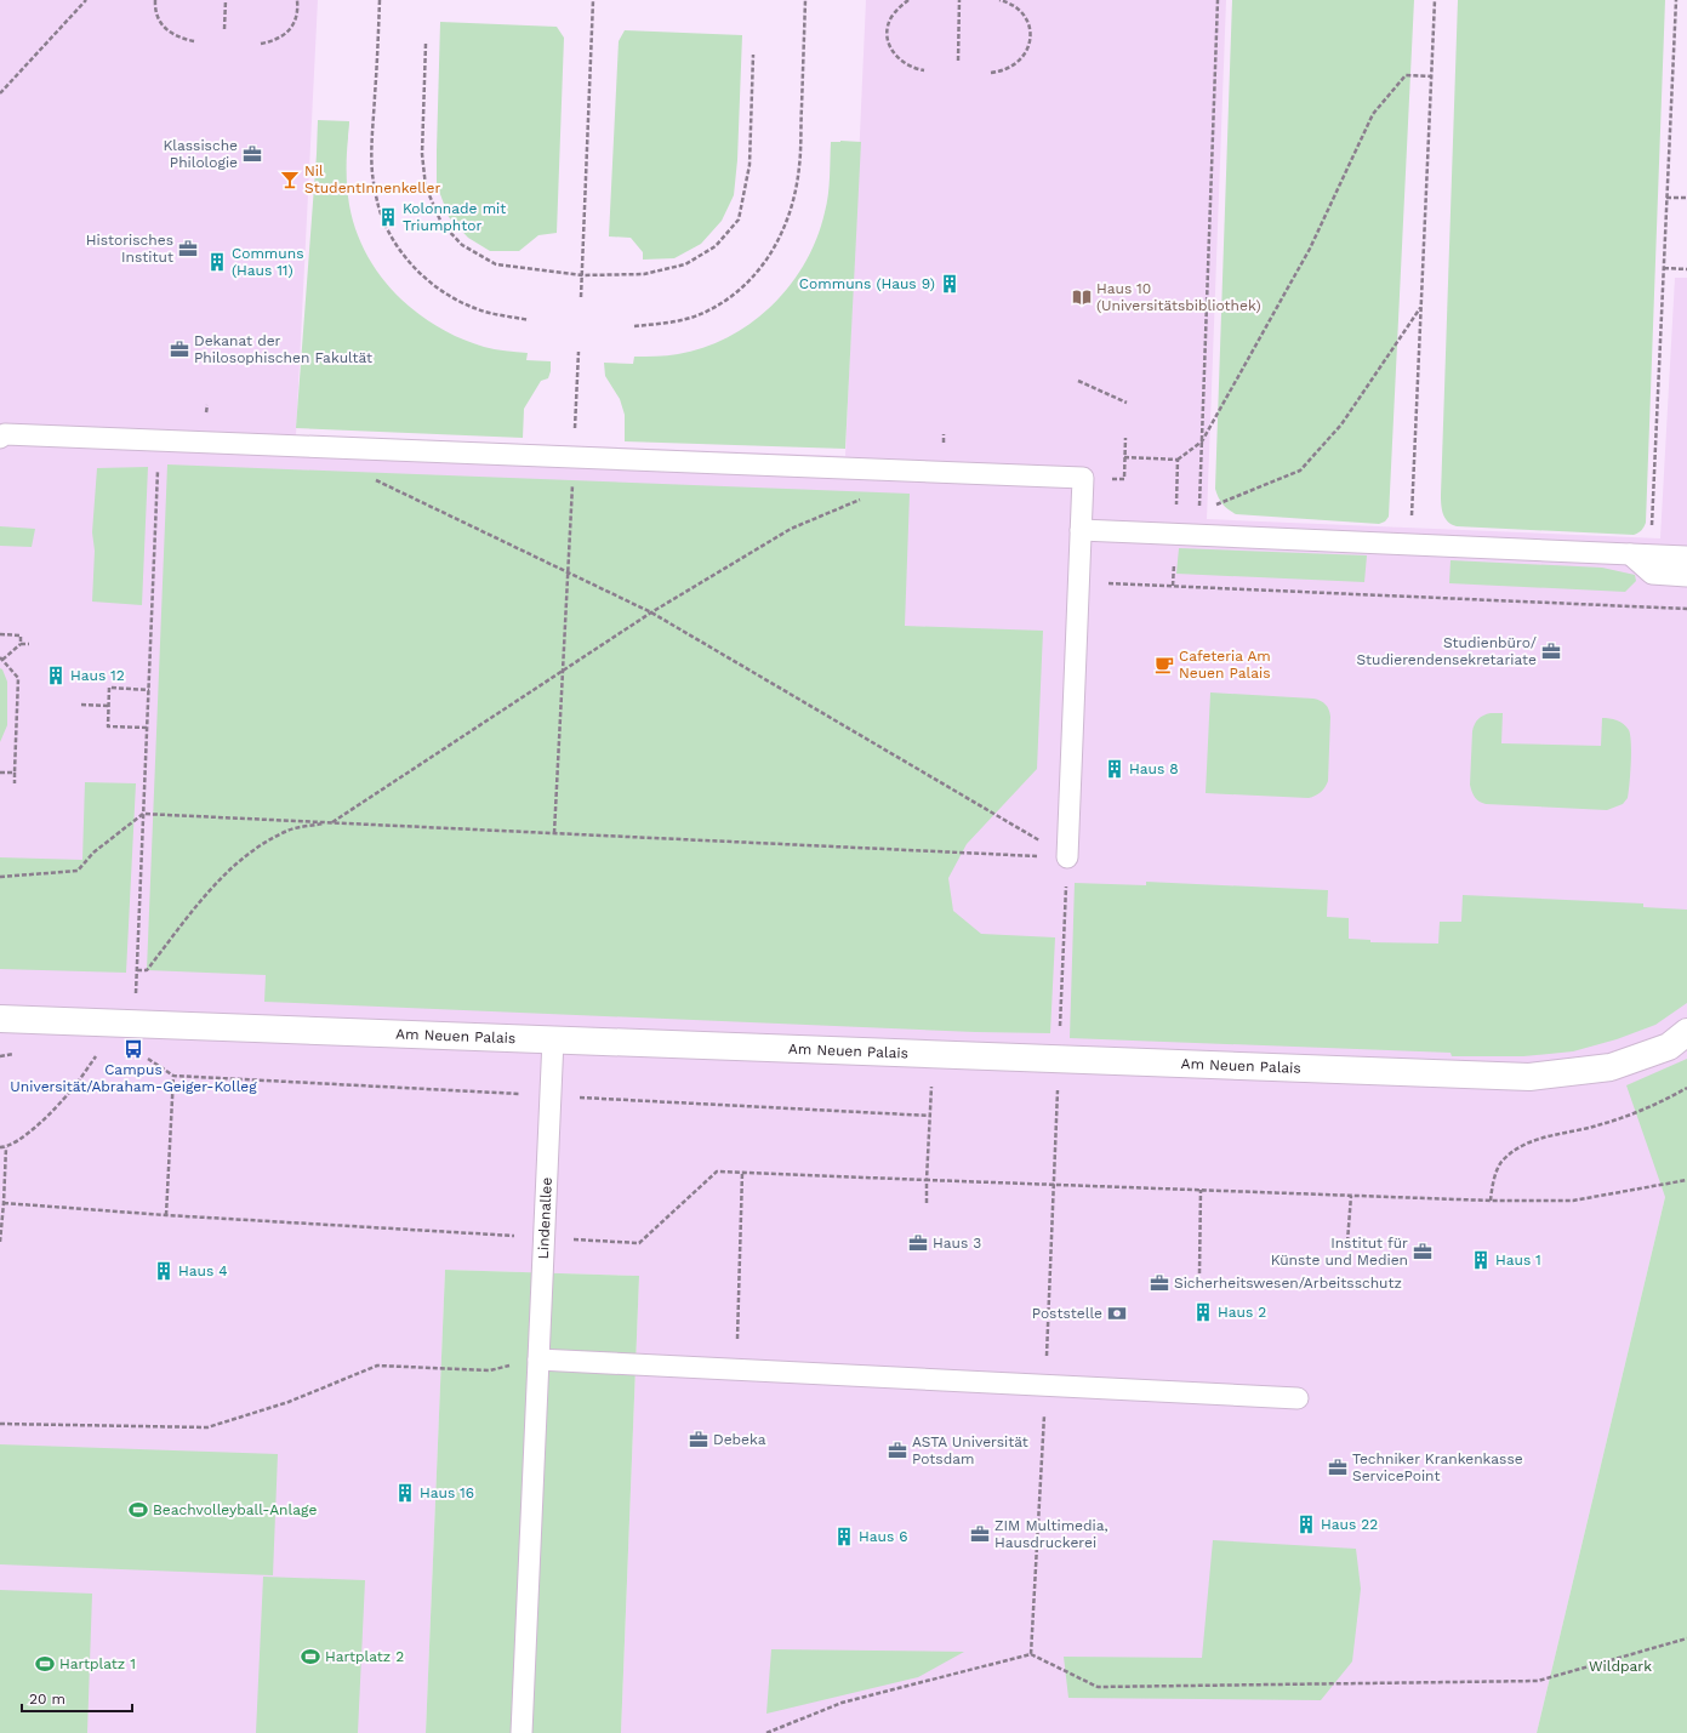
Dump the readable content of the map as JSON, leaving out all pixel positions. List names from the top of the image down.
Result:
{
  "streets": {
    "street": ["Am Neuen Palais"],
    "lane": ["Lindenallee"]
  },
  "crossings": [
    ["Am Neuen Palais", "Lindenallee"]
  ],
  "parks": ["Wildpark"],
  "places": {
    "office": [
      "Klassische Philologie",
      "Historisches Institut",
      "Dekanat der Philosophischen Fakultät",
      "Studienbüro/ Studierendensekretariate",
      "Haus 3",
      "Institut für Künste und Medien",
      "Sicherheitswesen/Arbeitsschutz",
      "Debeka",
      "ASTA Universität Potsdam",
      "Techniker Krankenkasse ServicePoint",
      "ZIM Multimedia, Hausdruckerei"
    ],
    "bar": ["Nil StudentInnenkeller"],
    "building": [
      "Kolonnade mit Triumphtor",
      "Communs (Haus 11)",
      "Communs (Haus 9)",
      "Haus 12",
      "Haus 8",
      "Haus 1",
      "Haus 4",
      "Haus 2",
      "Haus 16",
      "Haus 22",
      "Haus 6"
    ],
    "library": ["Haus 10 (Universitätsbibliothek)"],
    "cafe": ["Cafeteria Am Neuen Palais"],
    "bus stop": ["Campus Universität/Abraham-Geiger-Kolleg"],
    "bank": ["Poststelle"],
    "sports": ["Beachvolleyball-Anlage", "Hartplatz 2", "Hartplatz 1"]
  },
  "scale_bar": "20 m"
}
